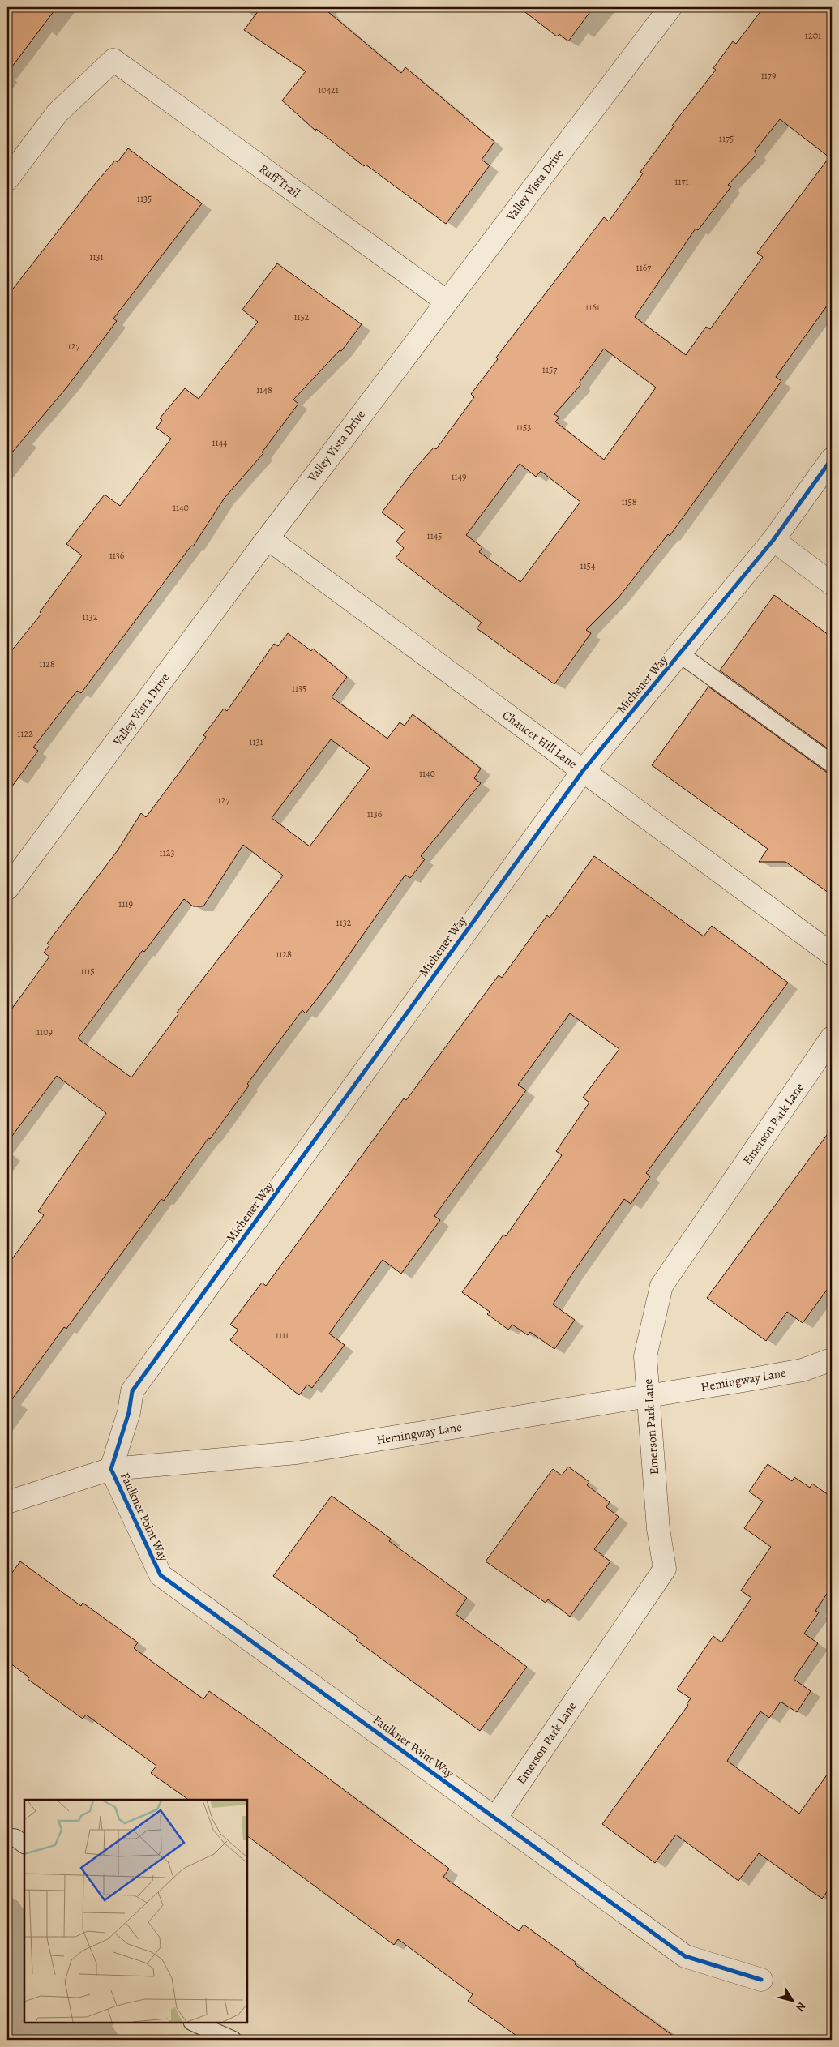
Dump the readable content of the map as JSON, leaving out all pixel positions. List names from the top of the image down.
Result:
{
  "streets": {
    "street": [
      "Ruff Trail",
      "Valley Vista Drive",
      "Michener Way",
      "Chaucer Hill Lane",
      "Emerson Park Lane",
      "Hemingway Lane",
      "Faulkner Point Way"
    ]
  },
  "crossings": [
    ["Ruff Trail", "Valley Vista Drive"],
    ["Valley Vista Drive", "Chaucer Hill Lane"],
    ["Michener Way", "Chaucer Hill Lane"],
    ["Michener Way", "Hemingway Lane"],
    ["Michener Way", "Faulkner Point Way"],
    ["Emerson Park Lane", "Hemingway Lane"],
    ["Emerson Park Lane", "Faulkner Point Way"],
    ["Hemingway Lane", "Faulkner Point Way"]
  ],
  "house_numbers": [
    "1201",
    "1179",
    "10421",
    "1175",
    "1171",
    "1135",
    "1131",
    "1167",
    "1161",
    "1152",
    "1127",
    "1157",
    "1148",
    "1153",
    "1144",
    "1149",
    "1158",
    "1140",
    "1145",
    "1136",
    "1154",
    "1132",
    "1128",
    "1135",
    "1122",
    "1131",
    "1140",
    "1127",
    "1136",
    "1123",
    "1119",
    "1132",
    "1128",
    "1115",
    "1109",
    "1111"
  ],
  "north": "bottom right"
}
